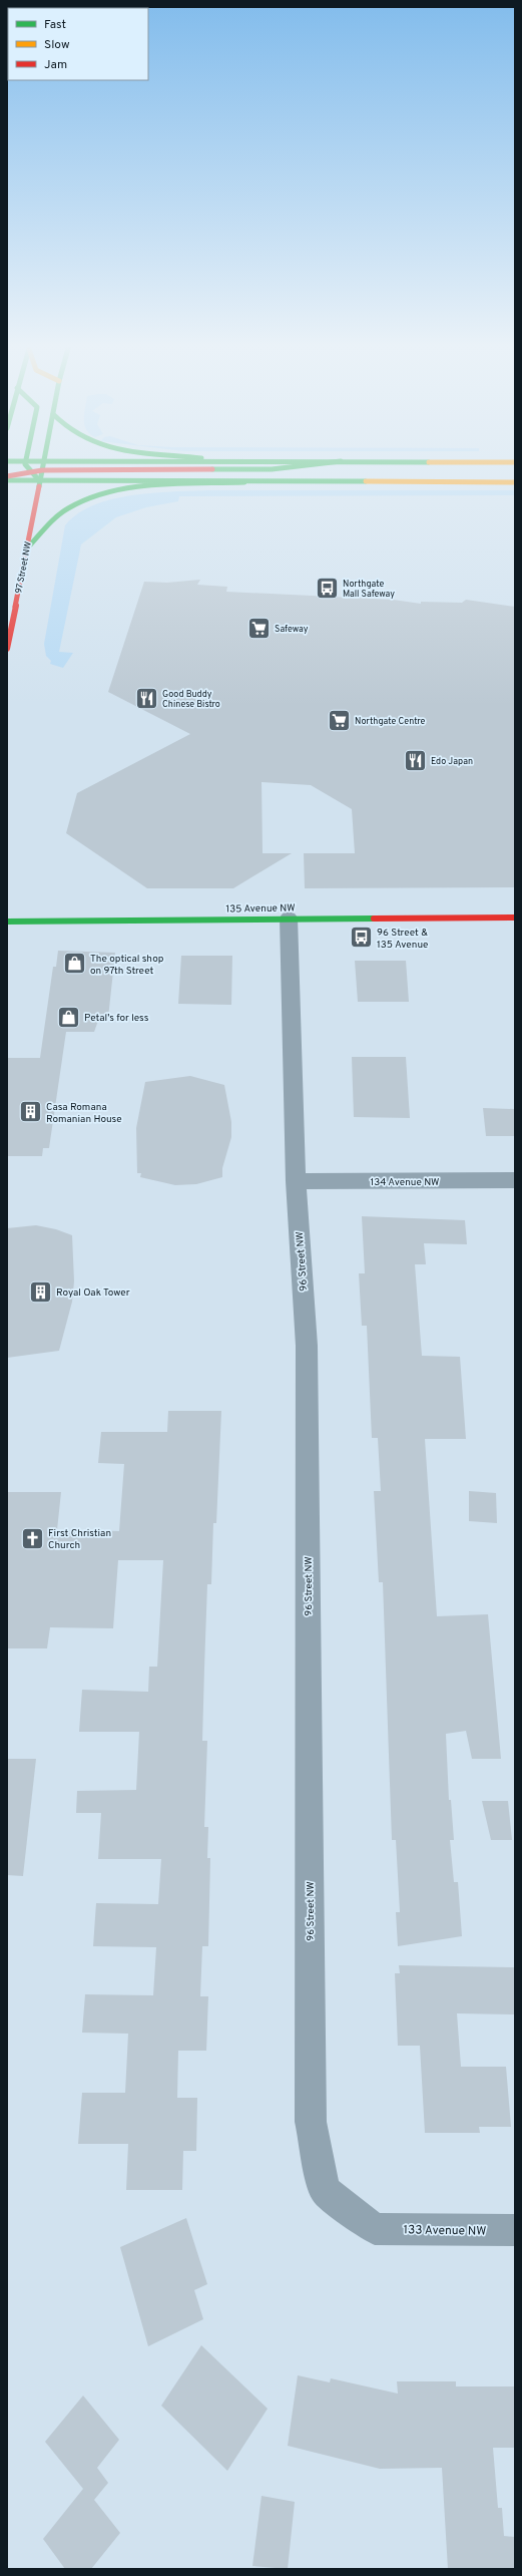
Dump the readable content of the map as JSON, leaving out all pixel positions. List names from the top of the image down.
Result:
{
  "streets": {
    "main road": ["97 Street NW", "135 Avenue NW"],
    "street": ["134 Avenue NW", "96 Street NW", "133 Avenue NW"]
  },
  "crossings": [
    ["135 Avenue NW", "96 Street NW"],
    ["134 Avenue NW", "96 Street NW"],
    ["96 Street NW", "133 Avenue NW"]
  ],
  "places": {
    "bus stop": ["Northgate Mall Safeway", "96 Street & 135 Avenue"],
    "supermarket": ["Safeway", "Northgate Centre"],
    "restaurant": ["Good Buddy Chinese Bistro", "Edo Japan"],
    "shop": ["The optical shop on 97th Street", "Petal's for less"],
    "building": ["Casa Romana Romanian House", "Royal Oak Tower"],
    "church": ["First Christian Church"]
  },
  "legend": ["Fast", "Slow", "Jam"]
}
